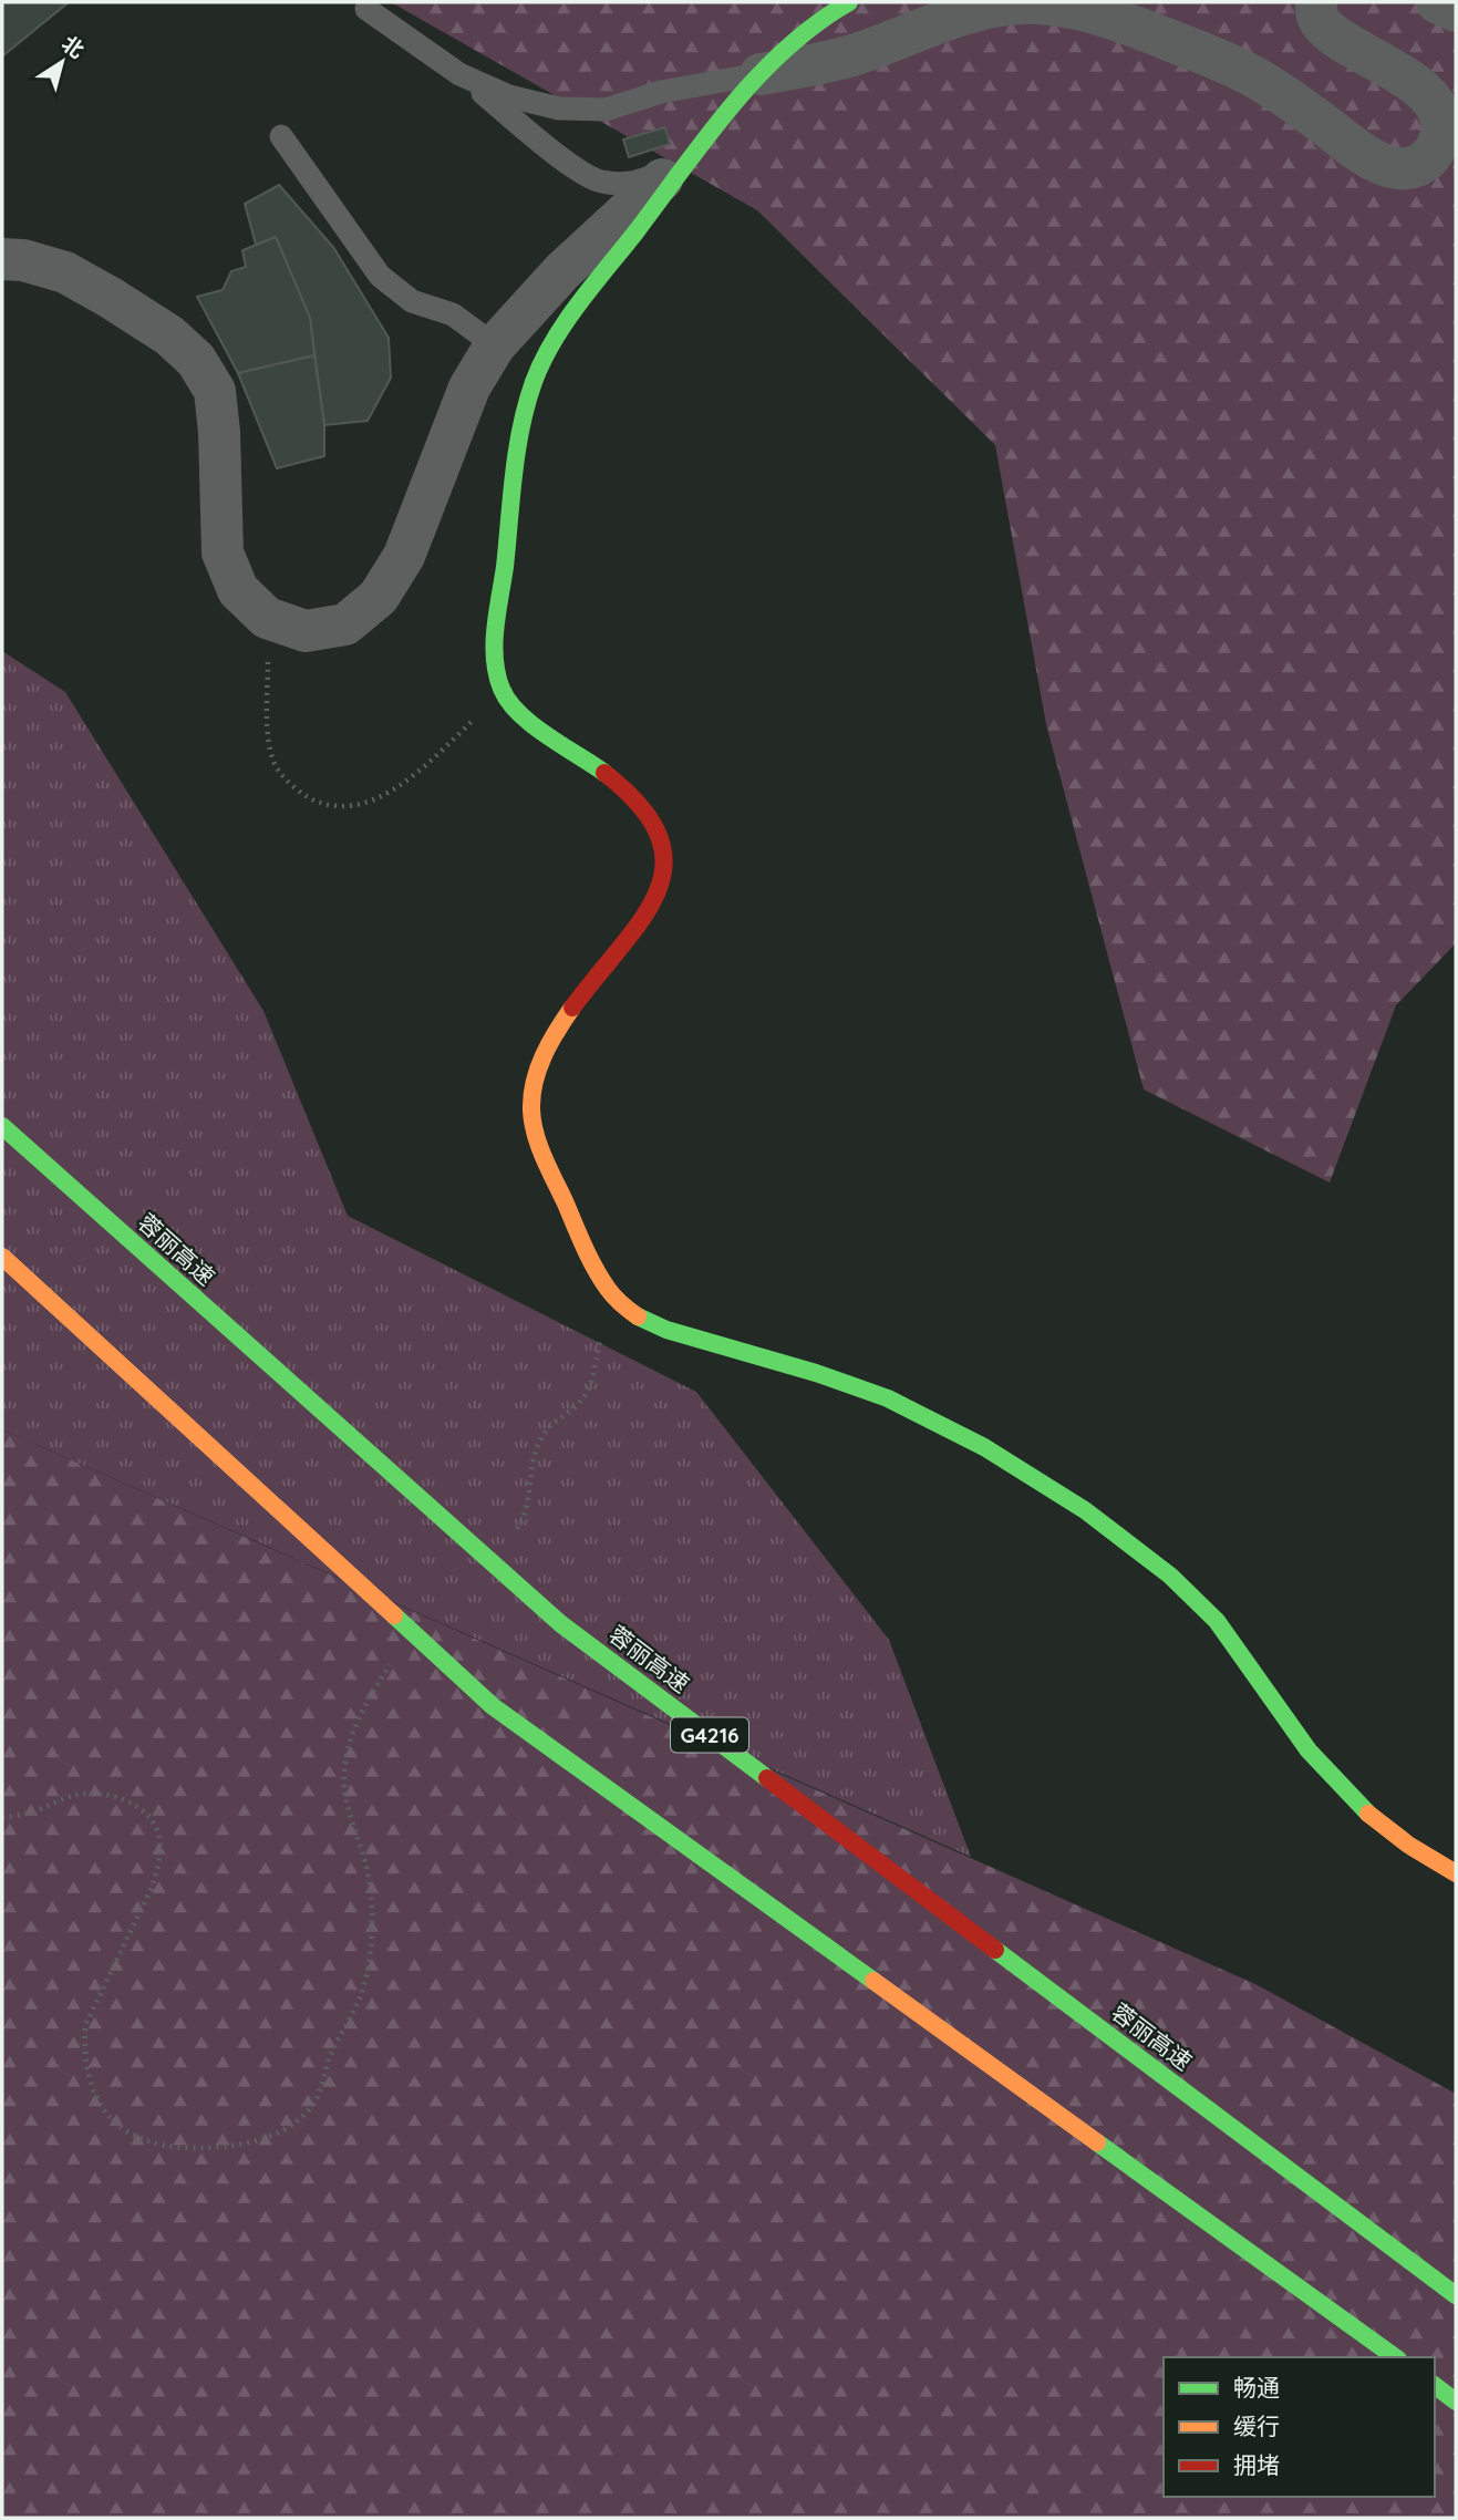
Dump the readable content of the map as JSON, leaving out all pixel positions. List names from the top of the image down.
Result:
{
  "streets": {
    "main road": ["蓉丽高速", "G4216"]
  },
  "legend": ["畅通", "缓行", "拥堵"],
  "north": "top right"
}
